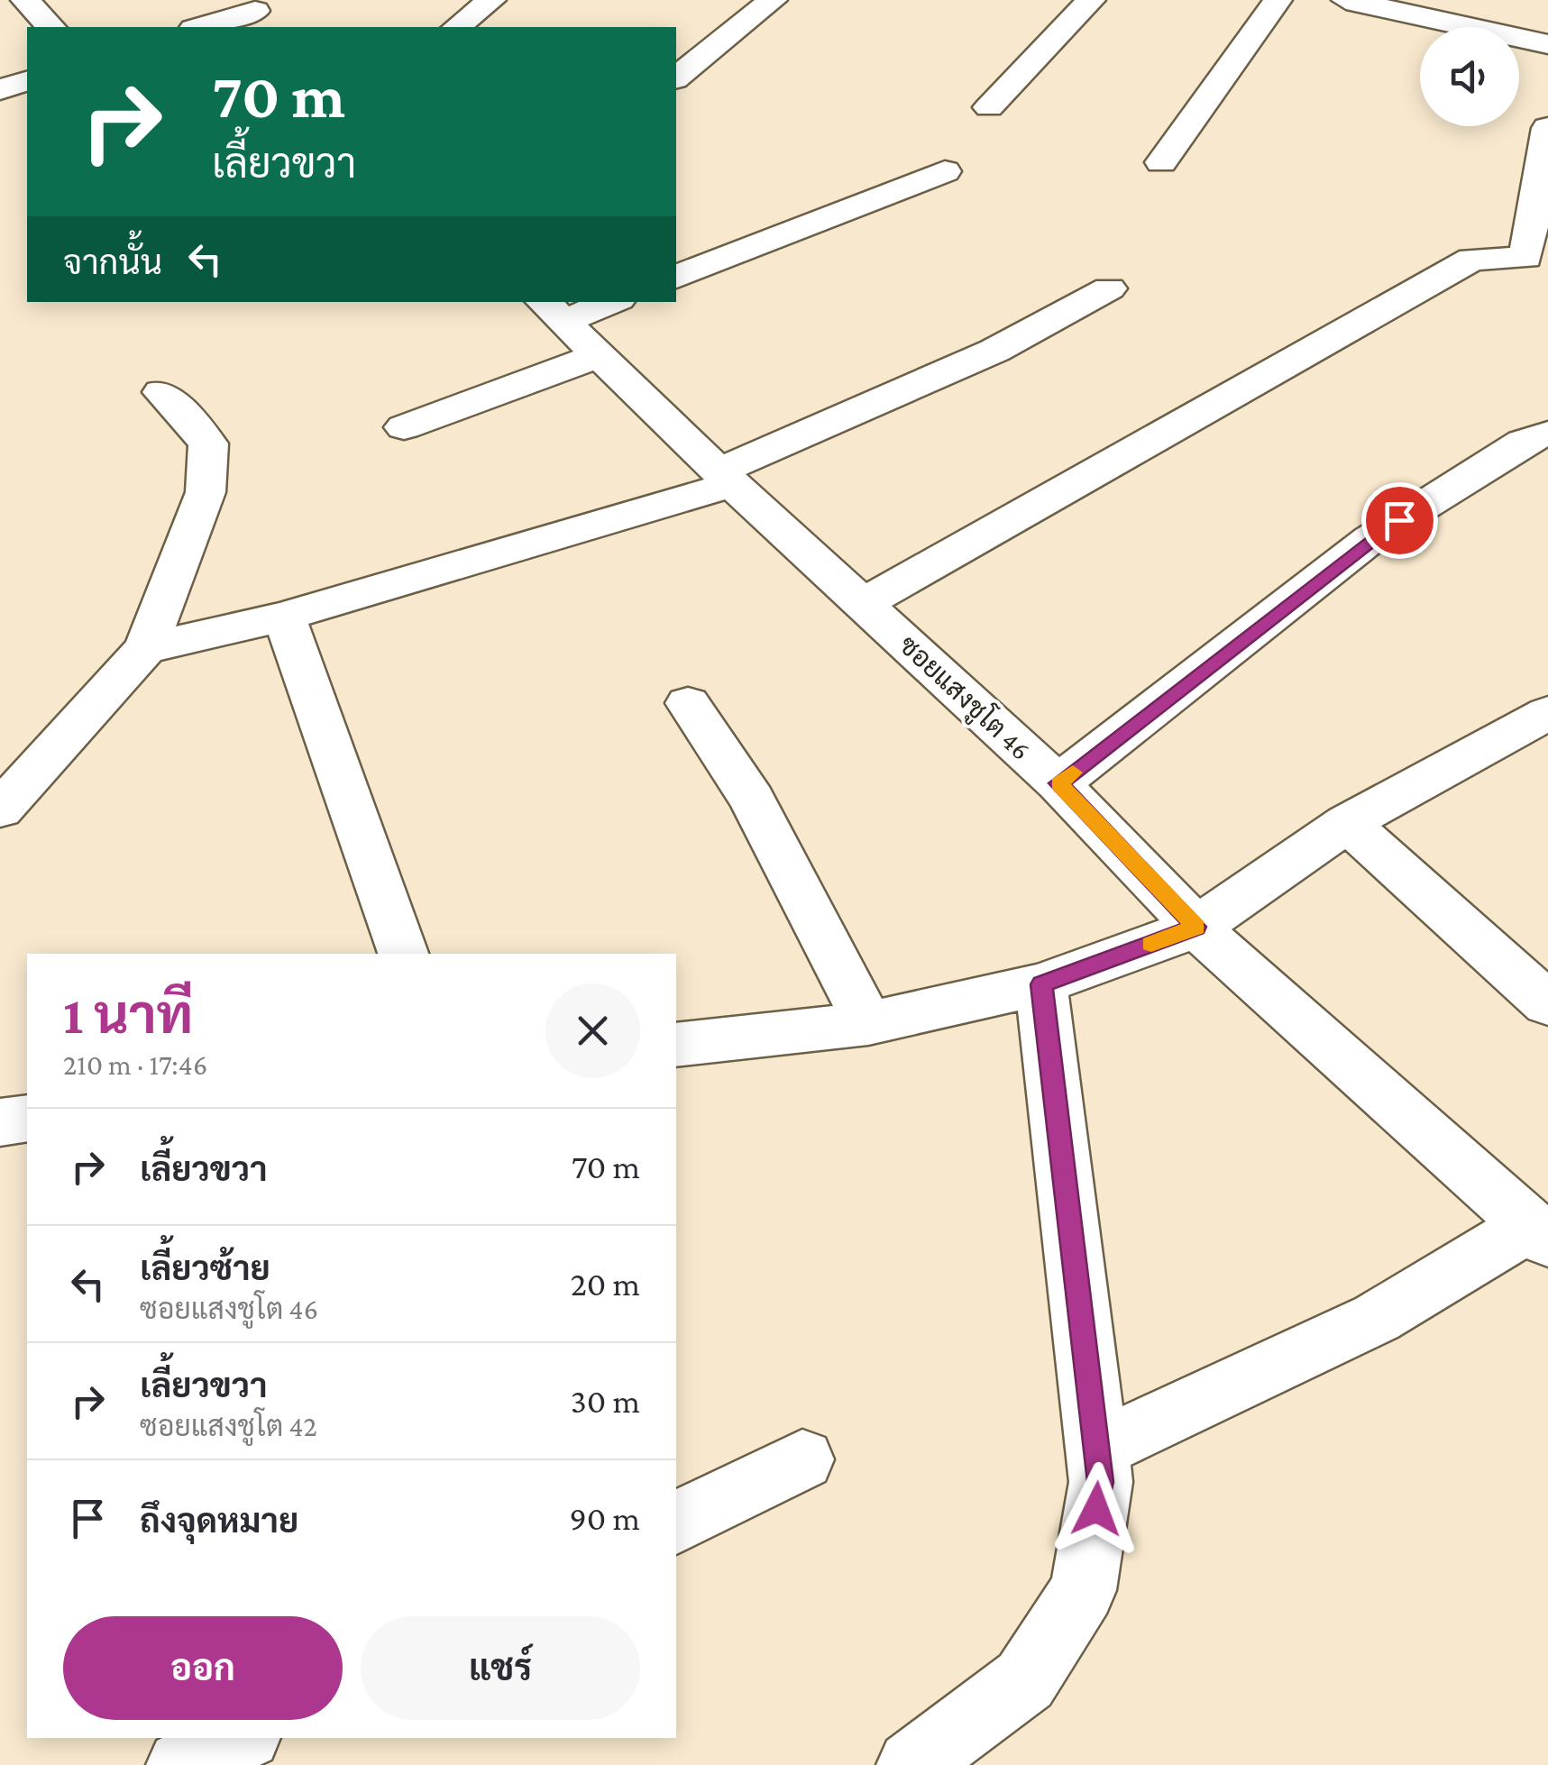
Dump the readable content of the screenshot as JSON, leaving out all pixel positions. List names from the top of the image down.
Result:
{
  "streets": {
    "street": ["ซอยแสงชูโต 46"]
  },
  "page": {
    "turn": ["70 m", "เลี้ยวขวา"],
    "then": "จากนั้น",
    "heading": ["1 นาที", "210 m · 17:46"],
    "list": [
      {
        "name": "เลี้ยวขวา",
        "value": "70 m"
      },
      {
        "name": "เลี้ยวซ้าย",
        "note": "ซอยแสงชูโต 46",
        "value": "20 m"
      },
      {
        "name": "เลี้ยวขวา",
        "note": "ซอยแสงชูโต 42",
        "value": "30 m"
      },
      {
        "name": "ถึงจุดหมาย",
        "value": "90 m"
      }
    ],
    "buttons": ["ออก", "แชร์"]
  }
}
